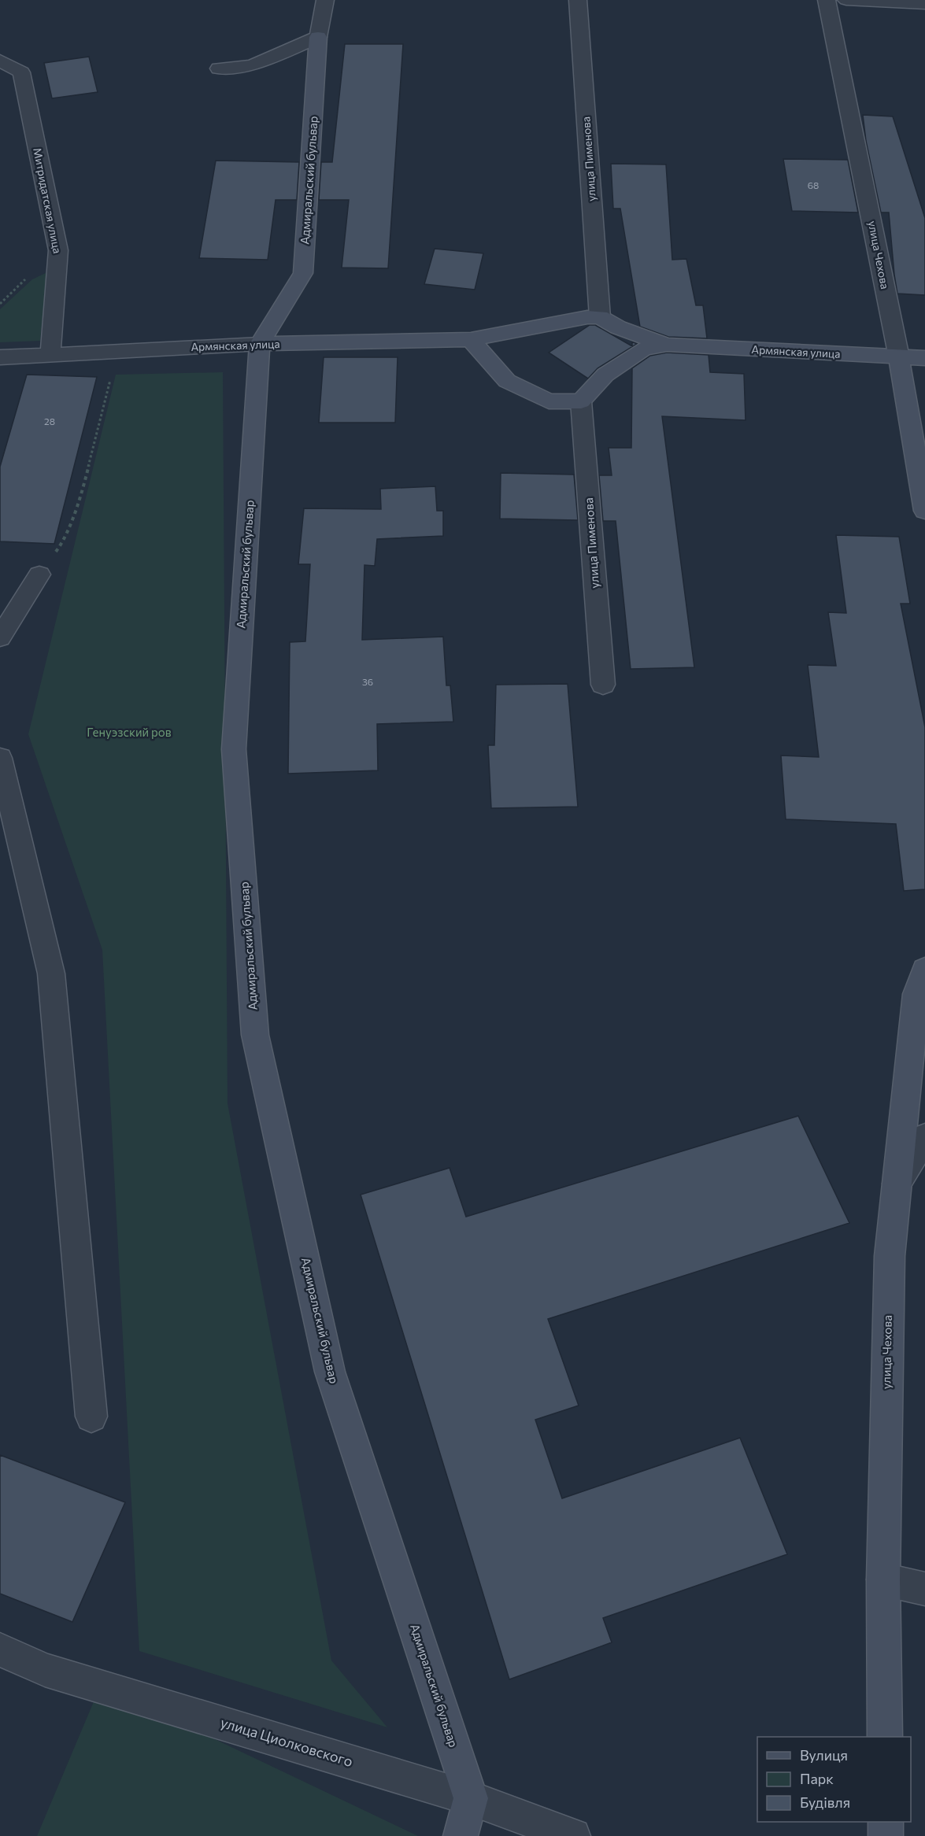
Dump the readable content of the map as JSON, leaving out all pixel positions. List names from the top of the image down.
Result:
{
  "streets": {
    "street": [
      "улица Пименова",
      "Адмиральский бульвар",
      "Митридатская улица",
      "улица Чехова",
      "Армянская улица",
      "улица Циолковского"
    ]
  },
  "crossings": [
    ["улица Пименова", "Армянская улица"],
    ["Адмиральский бульвар", "Армянская улица"],
    ["Адмиральский бульвар", "улица Циолковского"],
    ["Митридатская улица", "Армянская улица"],
    ["улица Чехова", "Армянская улица"]
  ],
  "parks": ["Генуэзский ров"],
  "house_numbers": ["68", "28", "36"],
  "legend": ["Вулиця", "Парк", "Будівля"]
}
